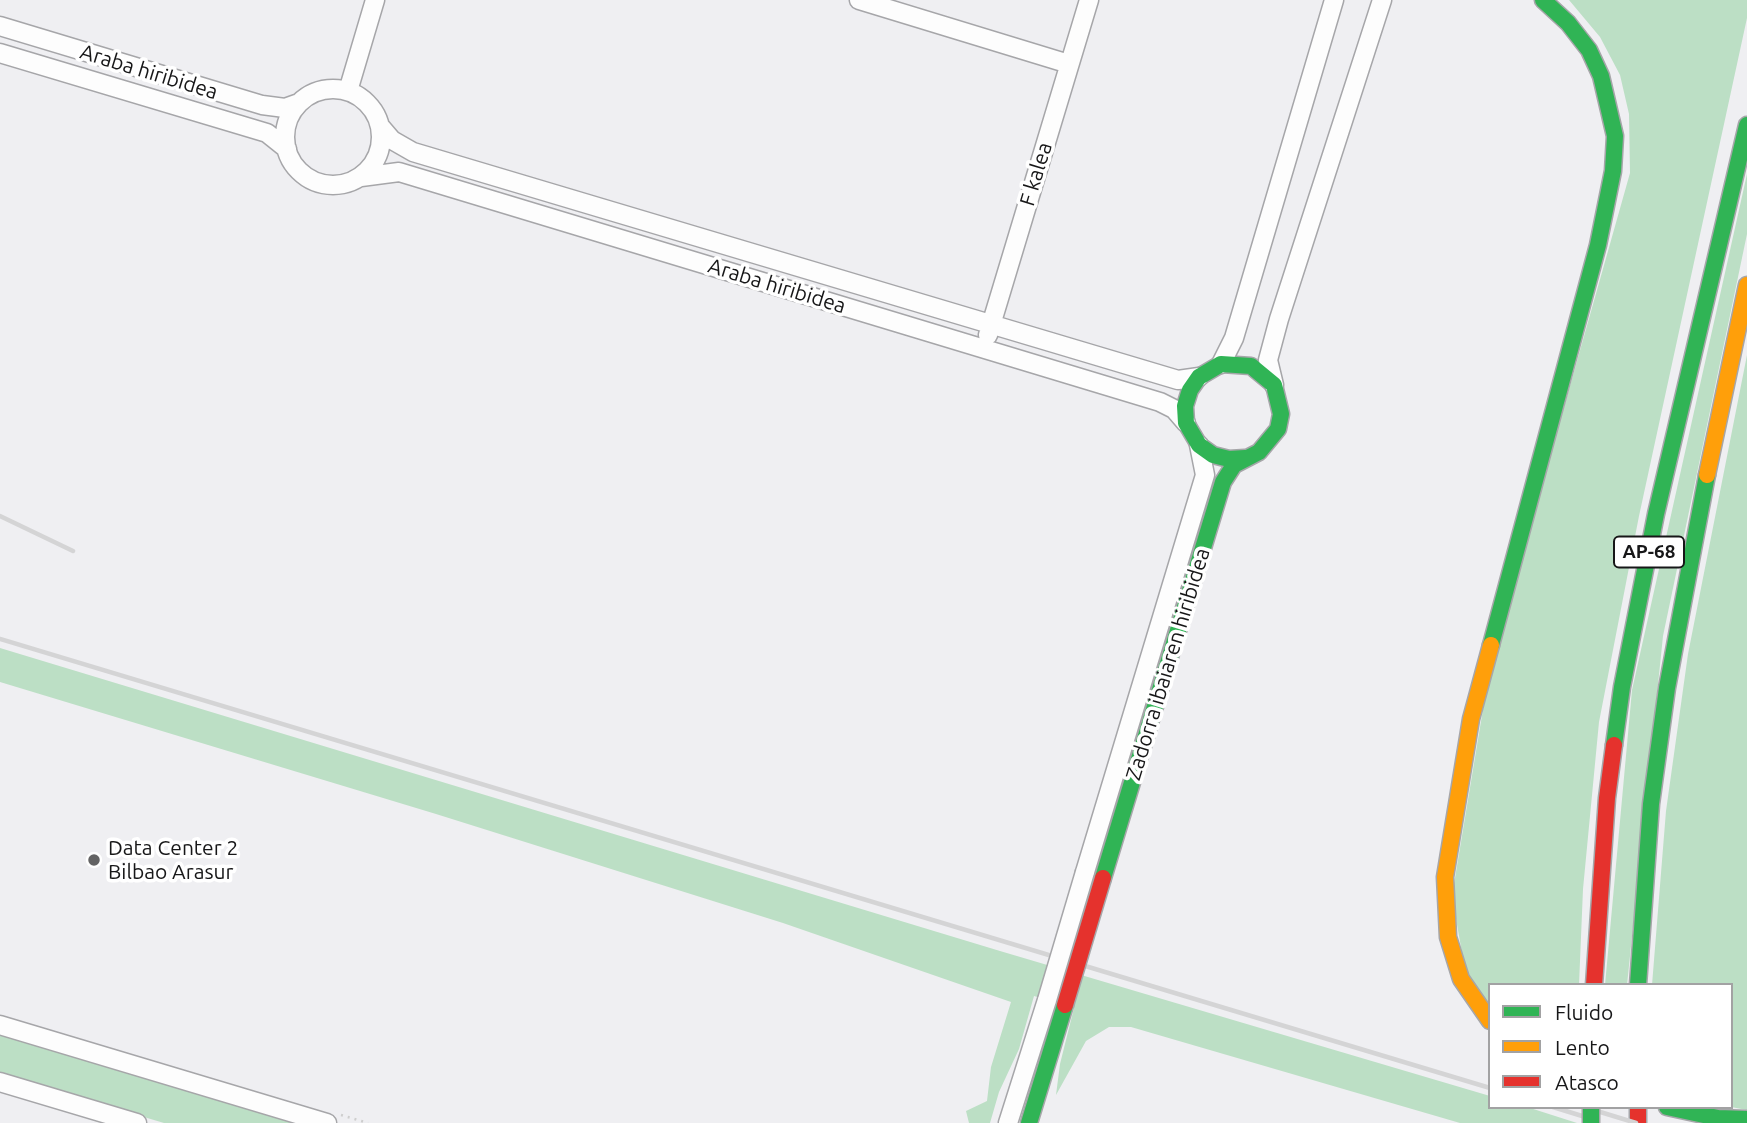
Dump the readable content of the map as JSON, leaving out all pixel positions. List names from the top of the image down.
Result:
{
  "streets": {
    "main road": ["AP-68", "Zadorra ibaiaren hiribidea"],
    "street": ["Araba hiribidea", "F kalea"]
  },
  "crossings": [
    ["Araba hiribidea", "F kalea"],
    ["Araba hiribidea", "Zadorra ibaiaren hiribidea"]
  ],
  "places": ["Data Center 2 Bilbao Arasur"],
  "legend": ["Fluido", "Lento", "Atasco"]
}
